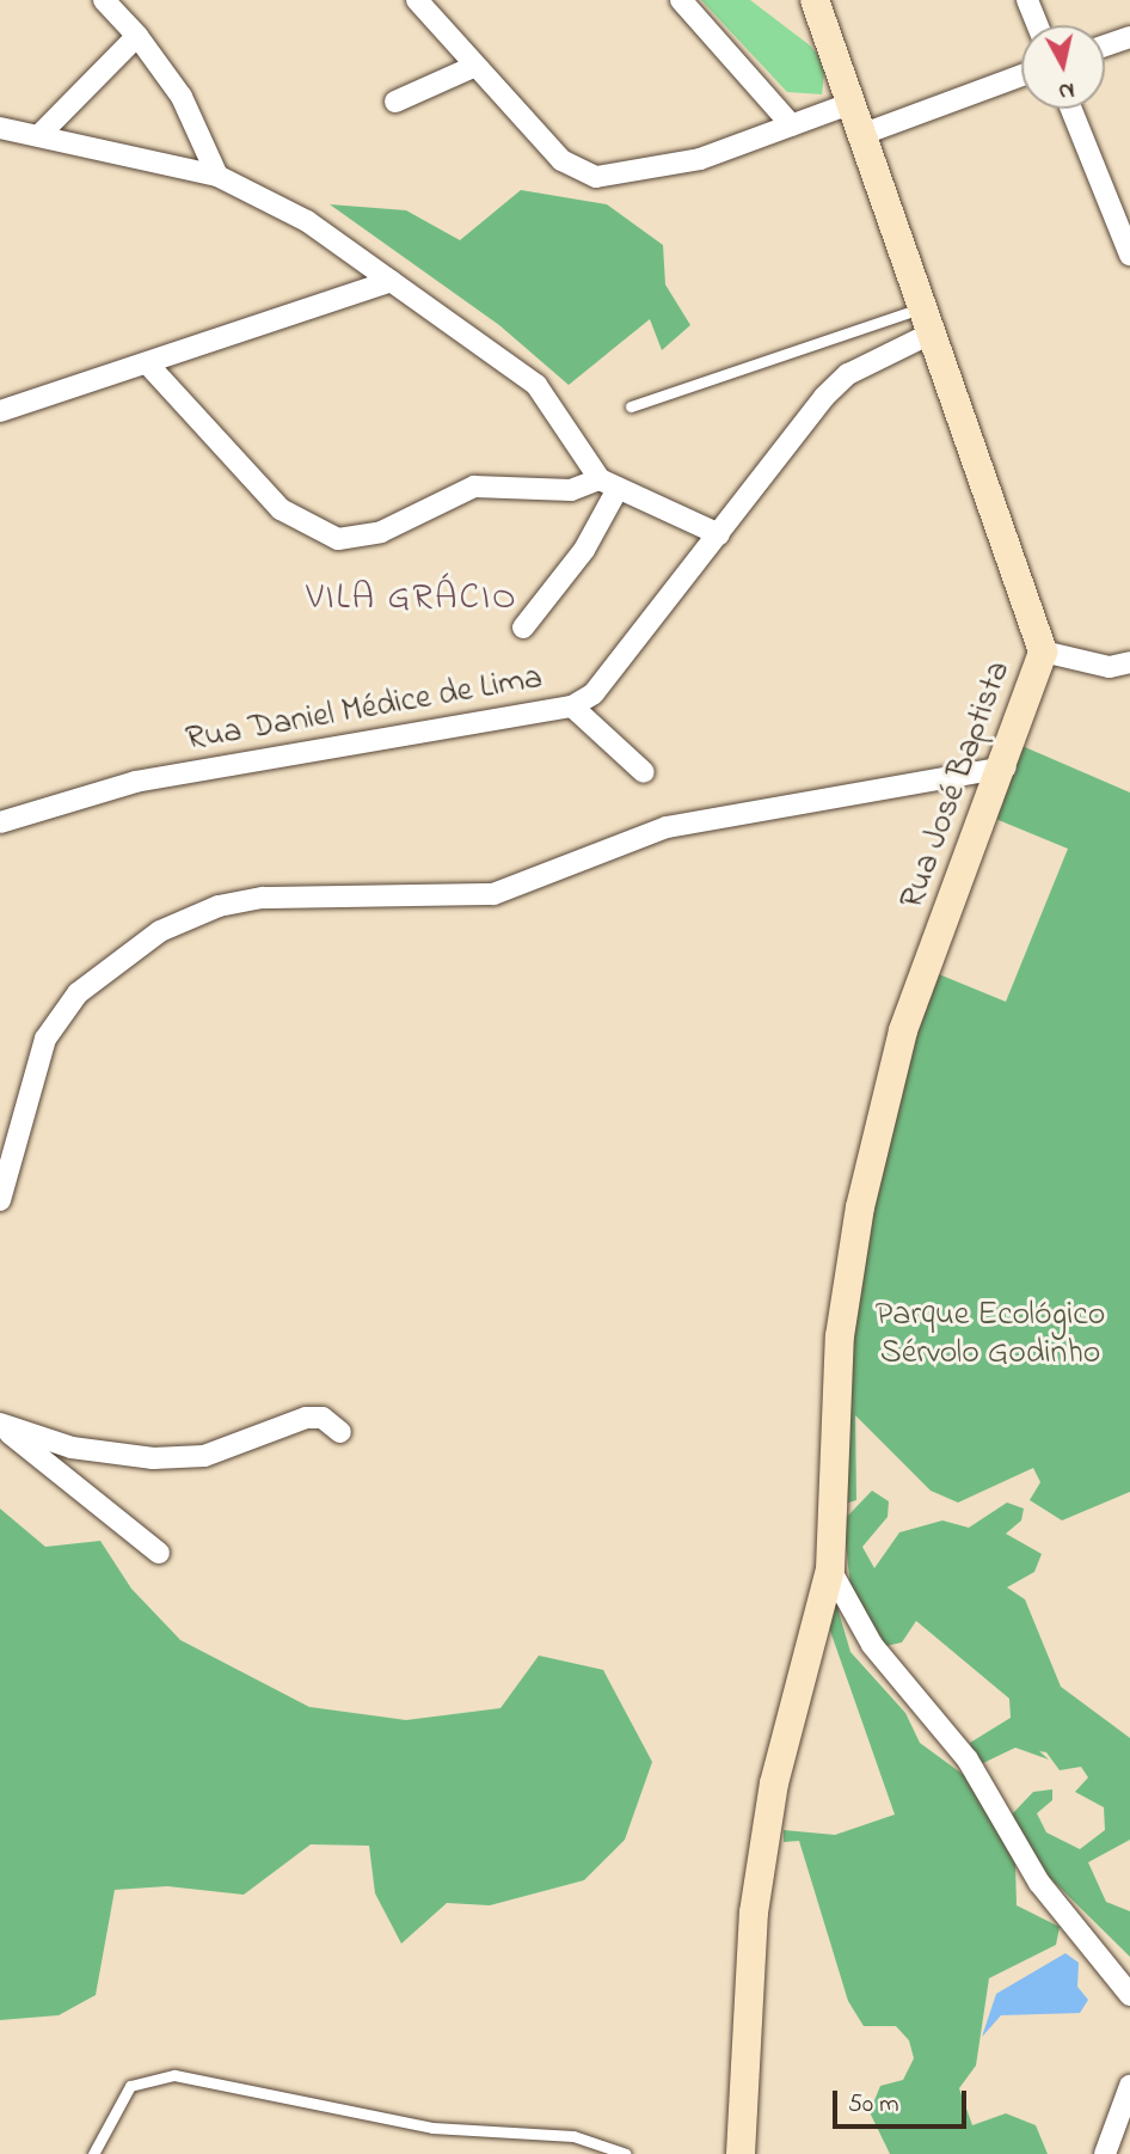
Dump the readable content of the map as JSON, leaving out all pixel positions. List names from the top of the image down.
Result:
{
  "streets": {
    "street": ["Rua Daniel Médice de Lima", "Rua José Baptista"]
  },
  "crossings": [
    ["Rua Daniel Médice de Lima", "Rua José Baptista"]
  ],
  "districts": ["VILA GRÁCIO"],
  "parks": ["Parque Ecológico Sérvolo Godinho"],
  "scale_bar": "50 m",
  "north": "bottom"
}
